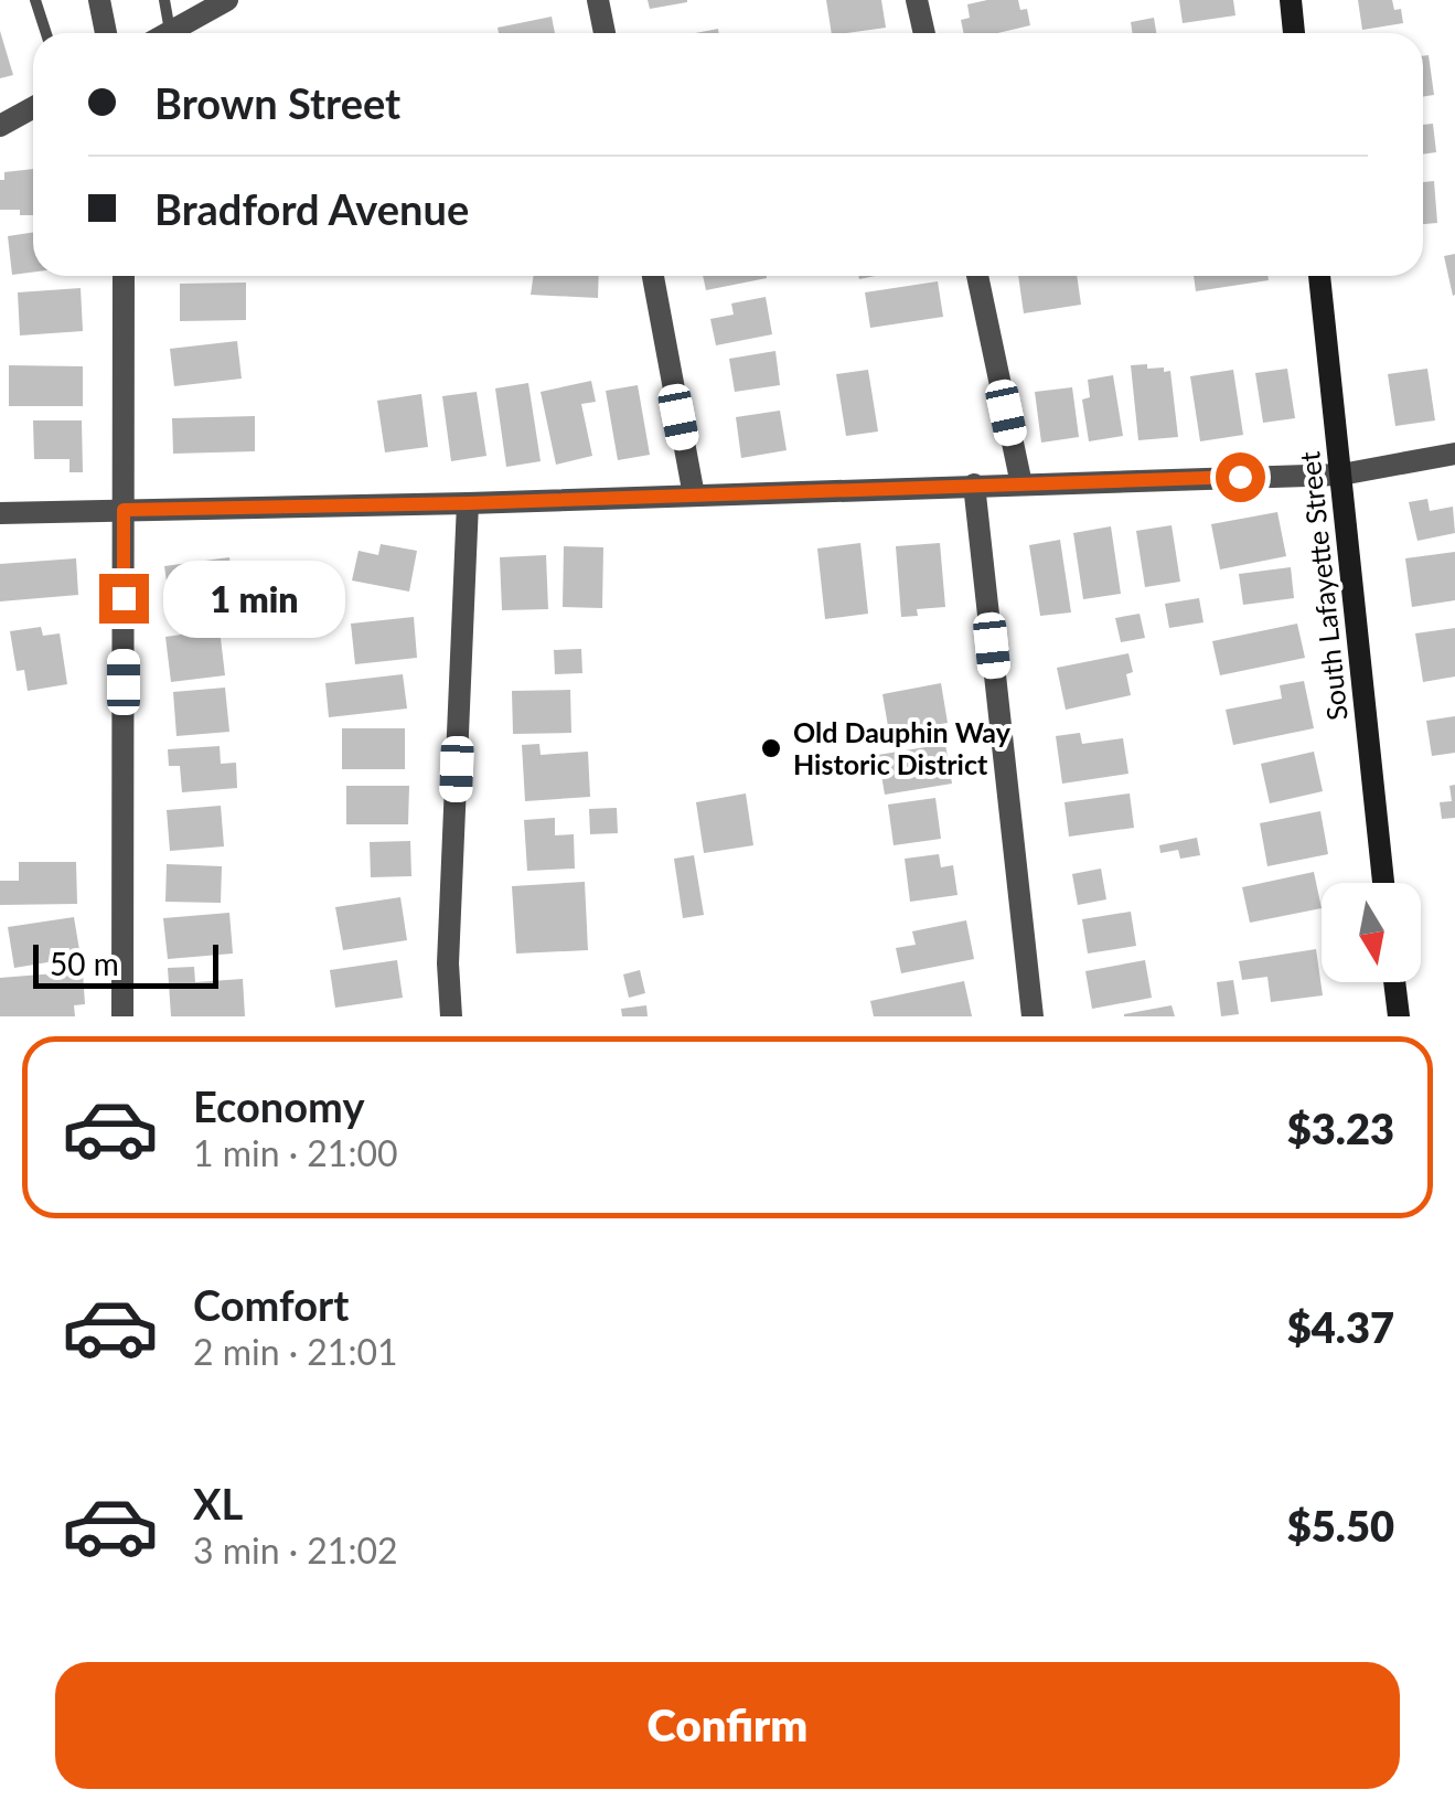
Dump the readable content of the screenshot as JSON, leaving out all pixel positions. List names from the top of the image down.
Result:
{
  "streets": {
    "street": ["South Lafayette Street"]
  },
  "places": ["Old Dauphin Way Historic District"],
  "scale_bar": "50 m",
  "north": "bottom",
  "page": {
    "banner": ["Brown Street", "Bradford Avenue"],
    "bubble": "1 min",
    "scale": "50 m",
    "list": [
      {
        "name": "Economy",
        "note": "1 min · 21:00",
        "value": "$3.23"
      },
      {
        "name": "Comfort",
        "note": "2 min · 21:01",
        "value": "$4.37"
      },
      {
        "name": "XL",
        "note": "3 min · 21:02",
        "value": "$5.50"
      }
    ],
    "buttons": "Confirm"
  }
}
